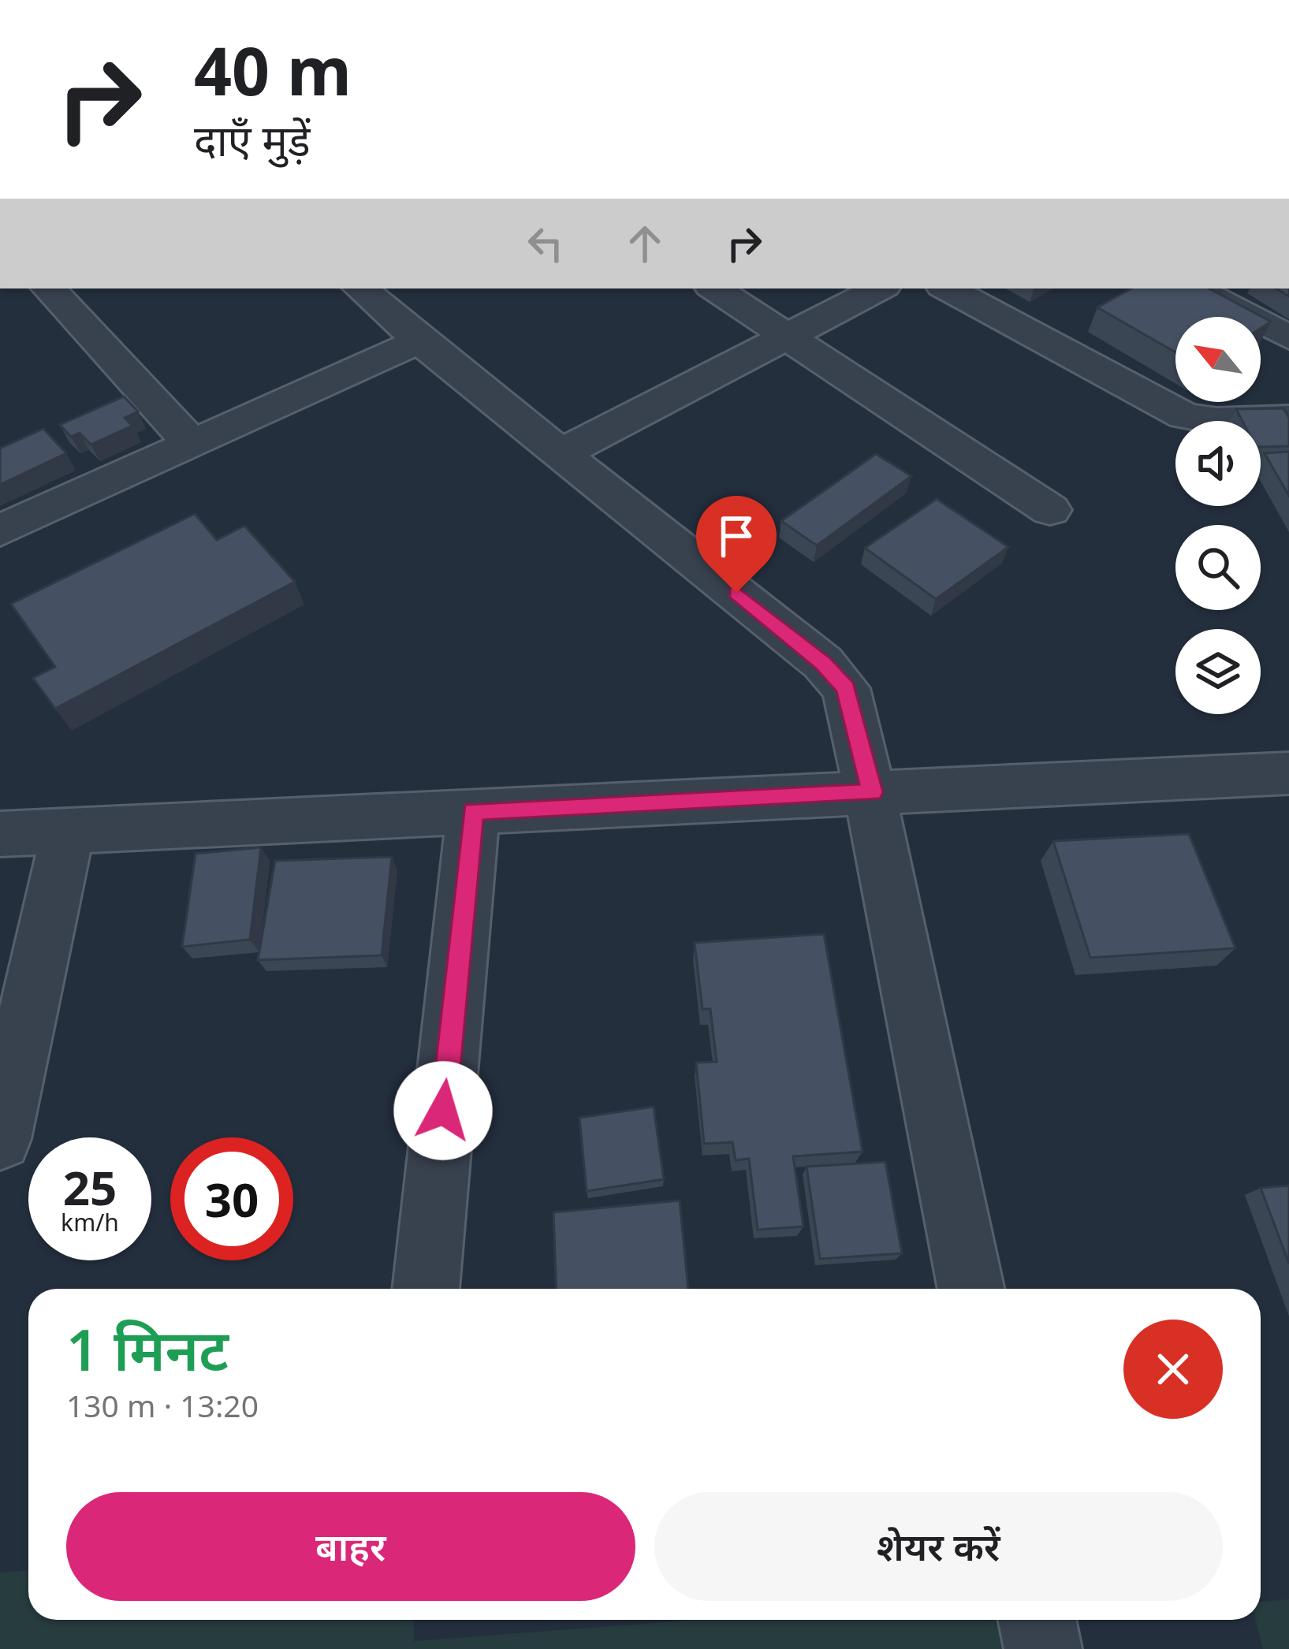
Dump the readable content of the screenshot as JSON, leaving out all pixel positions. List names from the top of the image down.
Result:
{
  "north": "top left",
  "page": {
    "turn": ["40 m", "दाएँ मुड़ें"],
    "speed": "25 km/h",
    "limit": "30",
    "heading": ["1 मिनट", "130 m · 13:20"],
    "buttons": ["बाहर", "शेयर करें"]
  }
}
